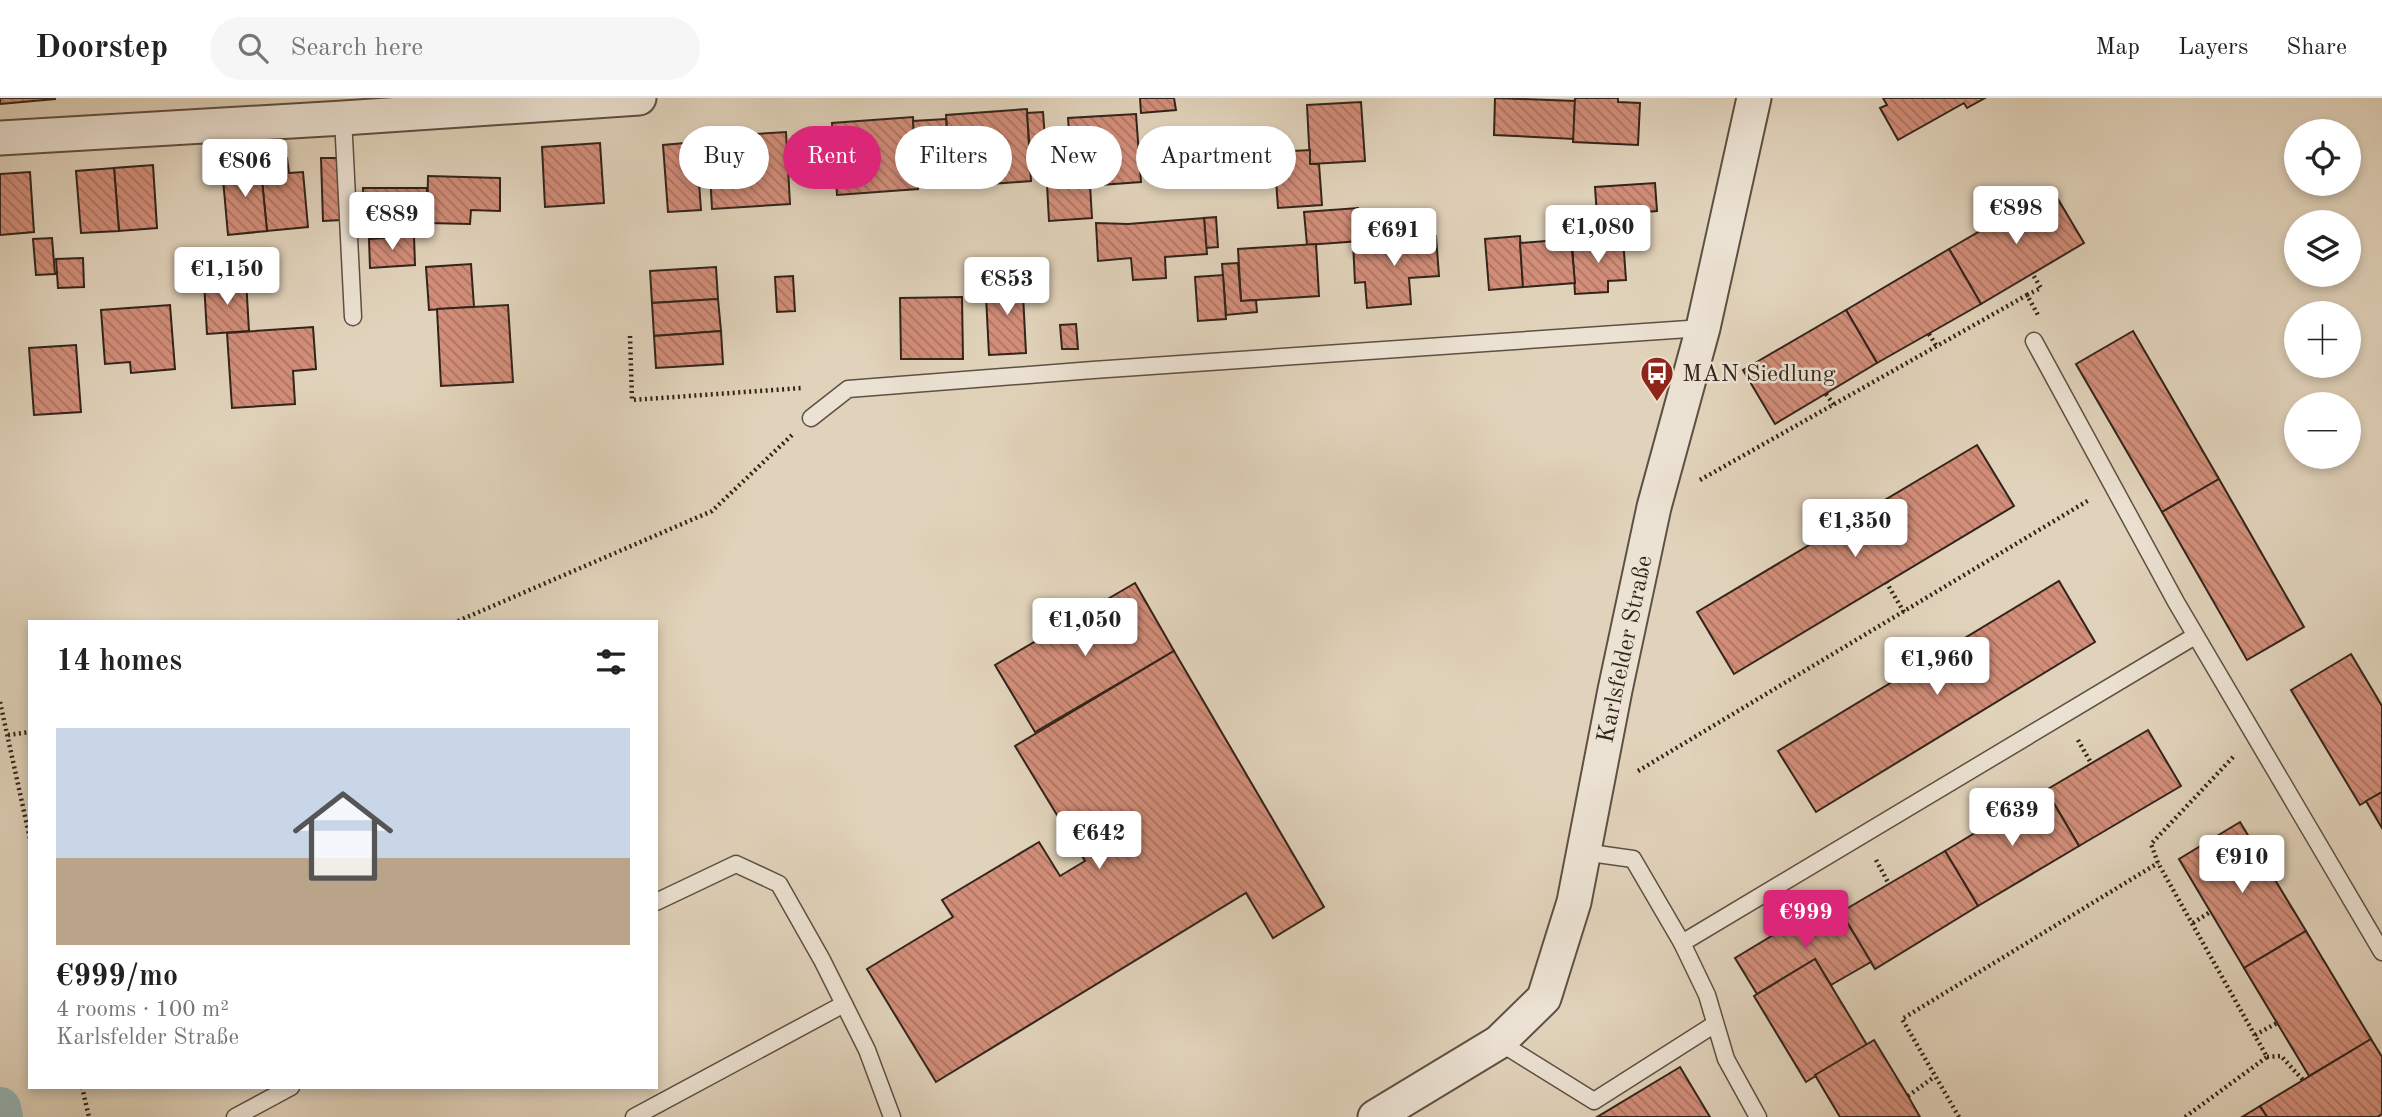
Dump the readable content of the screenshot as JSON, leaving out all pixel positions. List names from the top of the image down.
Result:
{
  "streets": {
    "street": ["Karlsfelder Straße"]
  },
  "places": {
    "bus stop": ["MAN Siedlung"]
  },
  "page": {
    "header": "Doorstep",
    "search": "Search here",
    "nav": ["Map", "Layers", "Share"],
    "map_buttons": ["+", "−"],
    "chip": [
      "Buy",
      "Rent",
      "Filters",
      "New",
      "Apartment"
    ],
    "price": [
      "€806",
      "€898",
      "€889",
      "€1,080",
      "€691",
      "€1,150",
      "€853",
      "€1,350",
      "€1,050",
      "€1,960",
      "€639",
      "€642",
      "€910",
      "€999"
    ],
    "heading": "14 homes",
    "list": [
      {
        "name": "€999/mo",
        "note": "4 rooms · 100 m² · Karlsfelder Straße"
      }
    ]
  }
}
